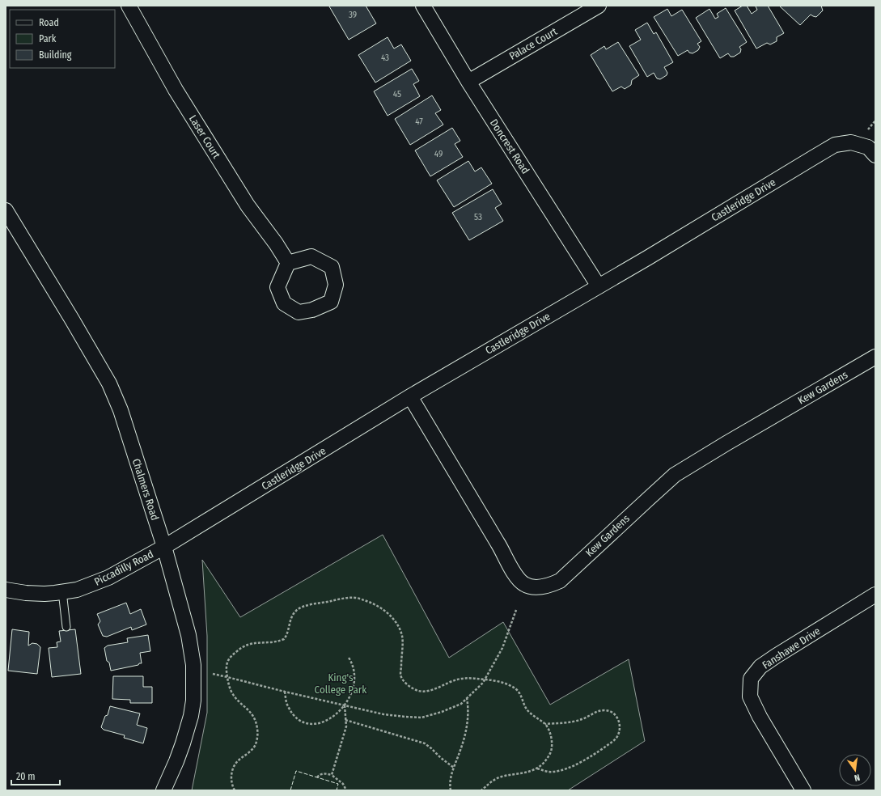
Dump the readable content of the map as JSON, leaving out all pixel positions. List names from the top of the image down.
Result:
{
  "streets": {
    "street": [
      "Palace Court",
      "Laser Court",
      "Doncrest Road",
      "Castleridge Drive",
      "Kew Gardens",
      "Chalmers Road",
      "Piccadilly Road",
      "Fanshawe Drive"
    ]
  },
  "crossings": [
    ["Palace Court", "Doncrest Road"],
    ["Doncrest Road", "Castleridge Drive"],
    ["Castleridge Drive", "Kew Gardens"],
    ["Castleridge Drive", "Chalmers Road"],
    ["Castleridge Drive", "Piccadilly Road"],
    ["Chalmers Road", "Piccadilly Road"]
  ],
  "parks": ["King's College Park"],
  "house_numbers": [
    "39",
    "43",
    "45",
    "47",
    "49",
    "53"
  ],
  "legend": ["Road", "Park", "Building"],
  "scale_bar": "20 m",
  "north": "bottom"
}
